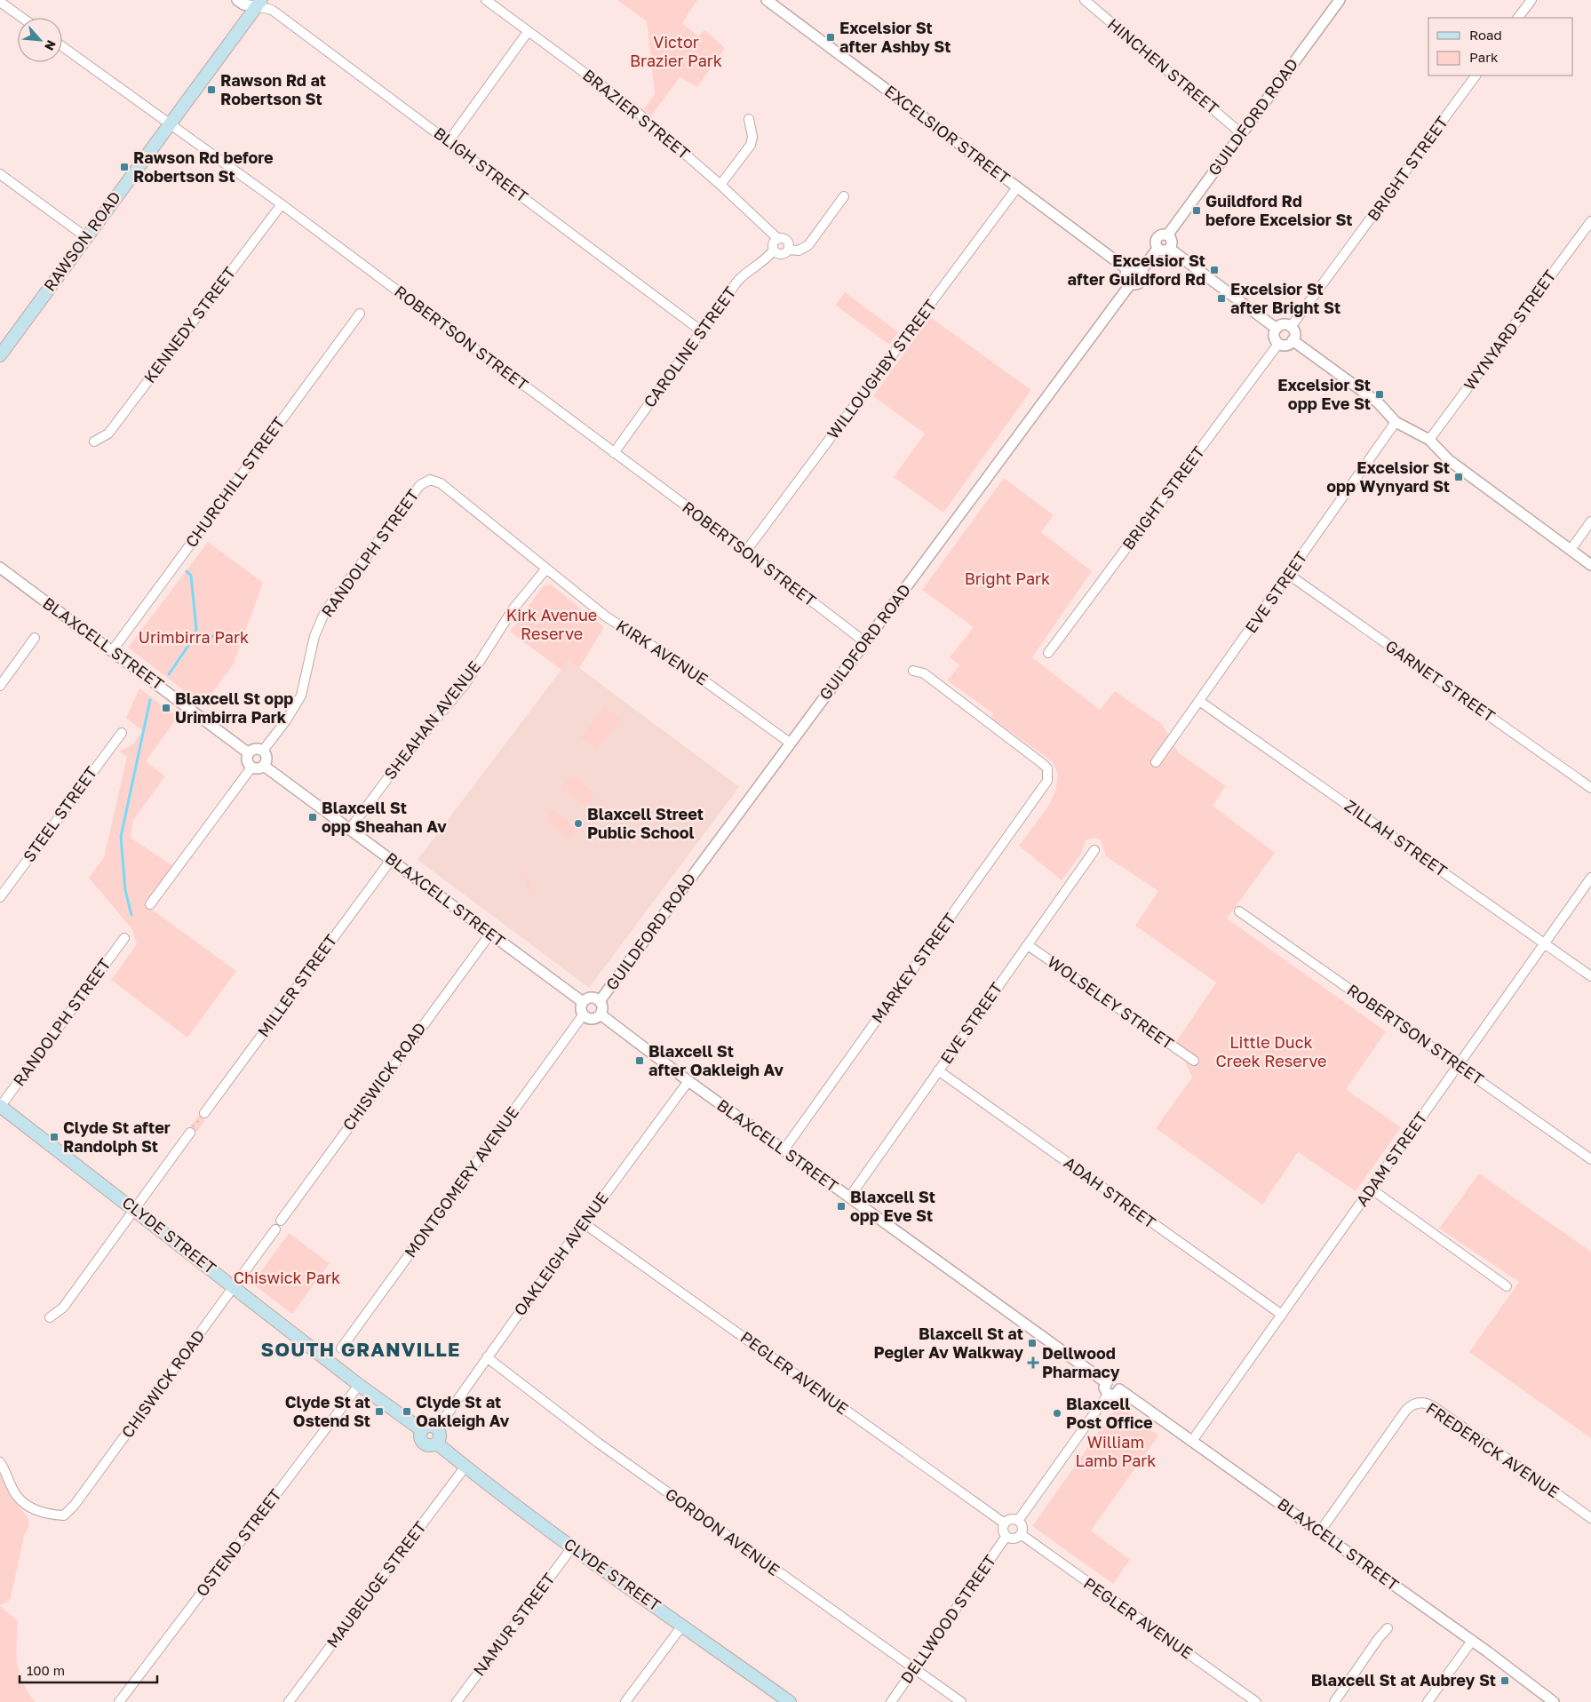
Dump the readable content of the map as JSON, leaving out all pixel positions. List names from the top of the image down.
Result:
{
  "streets": {
    "main road": ["RAWSON ROAD", "CLYDE STREET"],
    "street": [
      "HINCHEN STREET",
      "BRAZIER STREET",
      "GUILDFORD ROAD",
      "EXCELSIOR STREET",
      "BLIGH STREET",
      "BRIGHT STREET",
      "KENNEDY STREET",
      "WYNYARD STREET",
      "ROBERTSON STREET",
      "CAROLINE STREET",
      "WILLOUGHBY STREET",
      "CHURCHILL STREET",
      "RANDOLPH STREET",
      "EVE STREET",
      "BLAXCELL STREET",
      "KIRK AVENUE",
      "GARNET STREET",
      "SHEAHAN AVENUE",
      "STEEL STREET",
      "ZILLAH STREET",
      "MARKEY STREET",
      "MILLER STREET",
      "WOLSELEY STREET",
      "CHISWICK ROAD",
      "ADAM STREET",
      "MONTGOMERY AVENUE",
      "ADAH STREET",
      "OAKLEIGH AVENUE",
      "PEGLER AVENUE",
      "FREDERICK AVENUE",
      "GORDON AVENUE",
      "OSTEND STREET",
      "MAUBEUGE STREET",
      "DELLWOOD STREET",
      "NAMUR STREET"
    ]
  },
  "crossings": [
    ["HINCHEN STREET", "GUILDFORD ROAD"],
    ["BRAZIER STREET", "CAROLINE STREET"],
    ["GUILDFORD ROAD", "EXCELSIOR STREET"],
    ["GUILDFORD ROAD", "ROBERTSON STREET"],
    ["GUILDFORD ROAD", "BLAXCELL STREET"],
    ["GUILDFORD ROAD", "KIRK AVENUE"],
    ["GUILDFORD ROAD", "MONTGOMERY AVENUE"],
    ["EXCELSIOR STREET", "WILLOUGHBY STREET"],
    ["BLIGH STREET", "RAWSON ROAD"],
    ["BLIGH STREET", "CAROLINE STREET"],
    ["RAWSON ROAD", "ROBERTSON STREET"],
    ["KENNEDY STREET", "ROBERTSON STREET"],
    ["ROBERTSON STREET", "CAROLINE STREET"],
    ["ROBERTSON STREET", "WILLOUGHBY STREET"],
    ["ROBERTSON STREET", "ADAM STREET"],
    ["CHURCHILL STREET", "BLAXCELL STREET"],
    ["RANDOLPH STREET", "BLAXCELL STREET"],
    ["RANDOLPH STREET", "KIRK AVENUE"],
    ["RANDOLPH STREET", "CLYDE STREET"],
    ["EVE STREET", "BLAXCELL STREET"],
    ["EVE STREET", "GARNET STREET"],
    ["EVE STREET", "ZILLAH STREET"],
    ["EVE STREET", "WOLSELEY STREET"],
    ["EVE STREET", "ADAH STREET"],
    ["BLAXCELL STREET", "SHEAHAN AVENUE"],
    ["BLAXCELL STREET", "MARKEY STREET"],
    ["BLAXCELL STREET", "MILLER STREET"],
    ["BLAXCELL STREET", "CHISWICK ROAD"],
    ["BLAXCELL STREET", "ADAM STREET"],
    ["BLAXCELL STREET", "MONTGOMERY AVENUE"],
    ["BLAXCELL STREET", "OAKLEIGH AVENUE"],
    ["BLAXCELL STREET", "FREDERICK AVENUE"],
    ["KIRK AVENUE", "SHEAHAN AVENUE"],
    ["ZILLAH STREET", "ADAM STREET"],
    ["CHISWICK ROAD", "CLYDE STREET"],
    ["ADAM STREET", "ADAH STREET"],
    ["CLYDE STREET", "OAKLEIGH AVENUE"],
    ["CLYDE STREET", "OSTEND STREET"],
    ["CLYDE STREET", "MAUBEUGE STREET"],
    ["CLYDE STREET", "NAMUR STREET"],
    ["OAKLEIGH AVENUE", "PEGLER AVENUE"],
    ["OAKLEIGH AVENUE", "GORDON AVENUE"],
    ["PEGLER AVENUE", "DELLWOOD STREET"],
    ["GORDON AVENUE", "DELLWOOD STREET"]
  ],
  "districts": ["SOUTH GRANVILLE"],
  "parks": [
    "Victor Brazier Park",
    "Bright Park",
    "Kirk Avenue Reserve",
    "Urimbirra Park",
    "Little Duck Creek Reserve",
    "Chiswick Park",
    "William Lamb Park"
  ],
  "places": {
    "transit": [
      "Excelsior St after Ashby St",
      "Rawson Rd at Robertson St",
      "Rawson Rd before Robertson St",
      "Guildford Rd before Excelsior St",
      "Excelsior St after Guildford Rd",
      "Excelsior St after Bright St",
      "Excelsior St opp Eve St",
      "Excelsior St opp Wynyard St",
      "Blaxcell St opp Urimbirra Park",
      "Blaxcell St opp Sheahan Av",
      "Blaxcell St after Oakleigh Av",
      "Clyde St after Randolph St",
      "Blaxcell St opp Eve St",
      "Blaxcell St at Pegler Av Walkway",
      "Clyde St at Ostend St",
      "Clyde St at Oakleigh Av",
      "Blaxcell St at Aubrey St"
    ],
    "other": ["Blaxcell Street Public School", "Blaxcell Post Office"],
    "health": ["Dellwood Pharmacy"]
  },
  "legend": ["Road", "Park"],
  "scale_bar": "100 m",
  "north": "bottom right"
}
